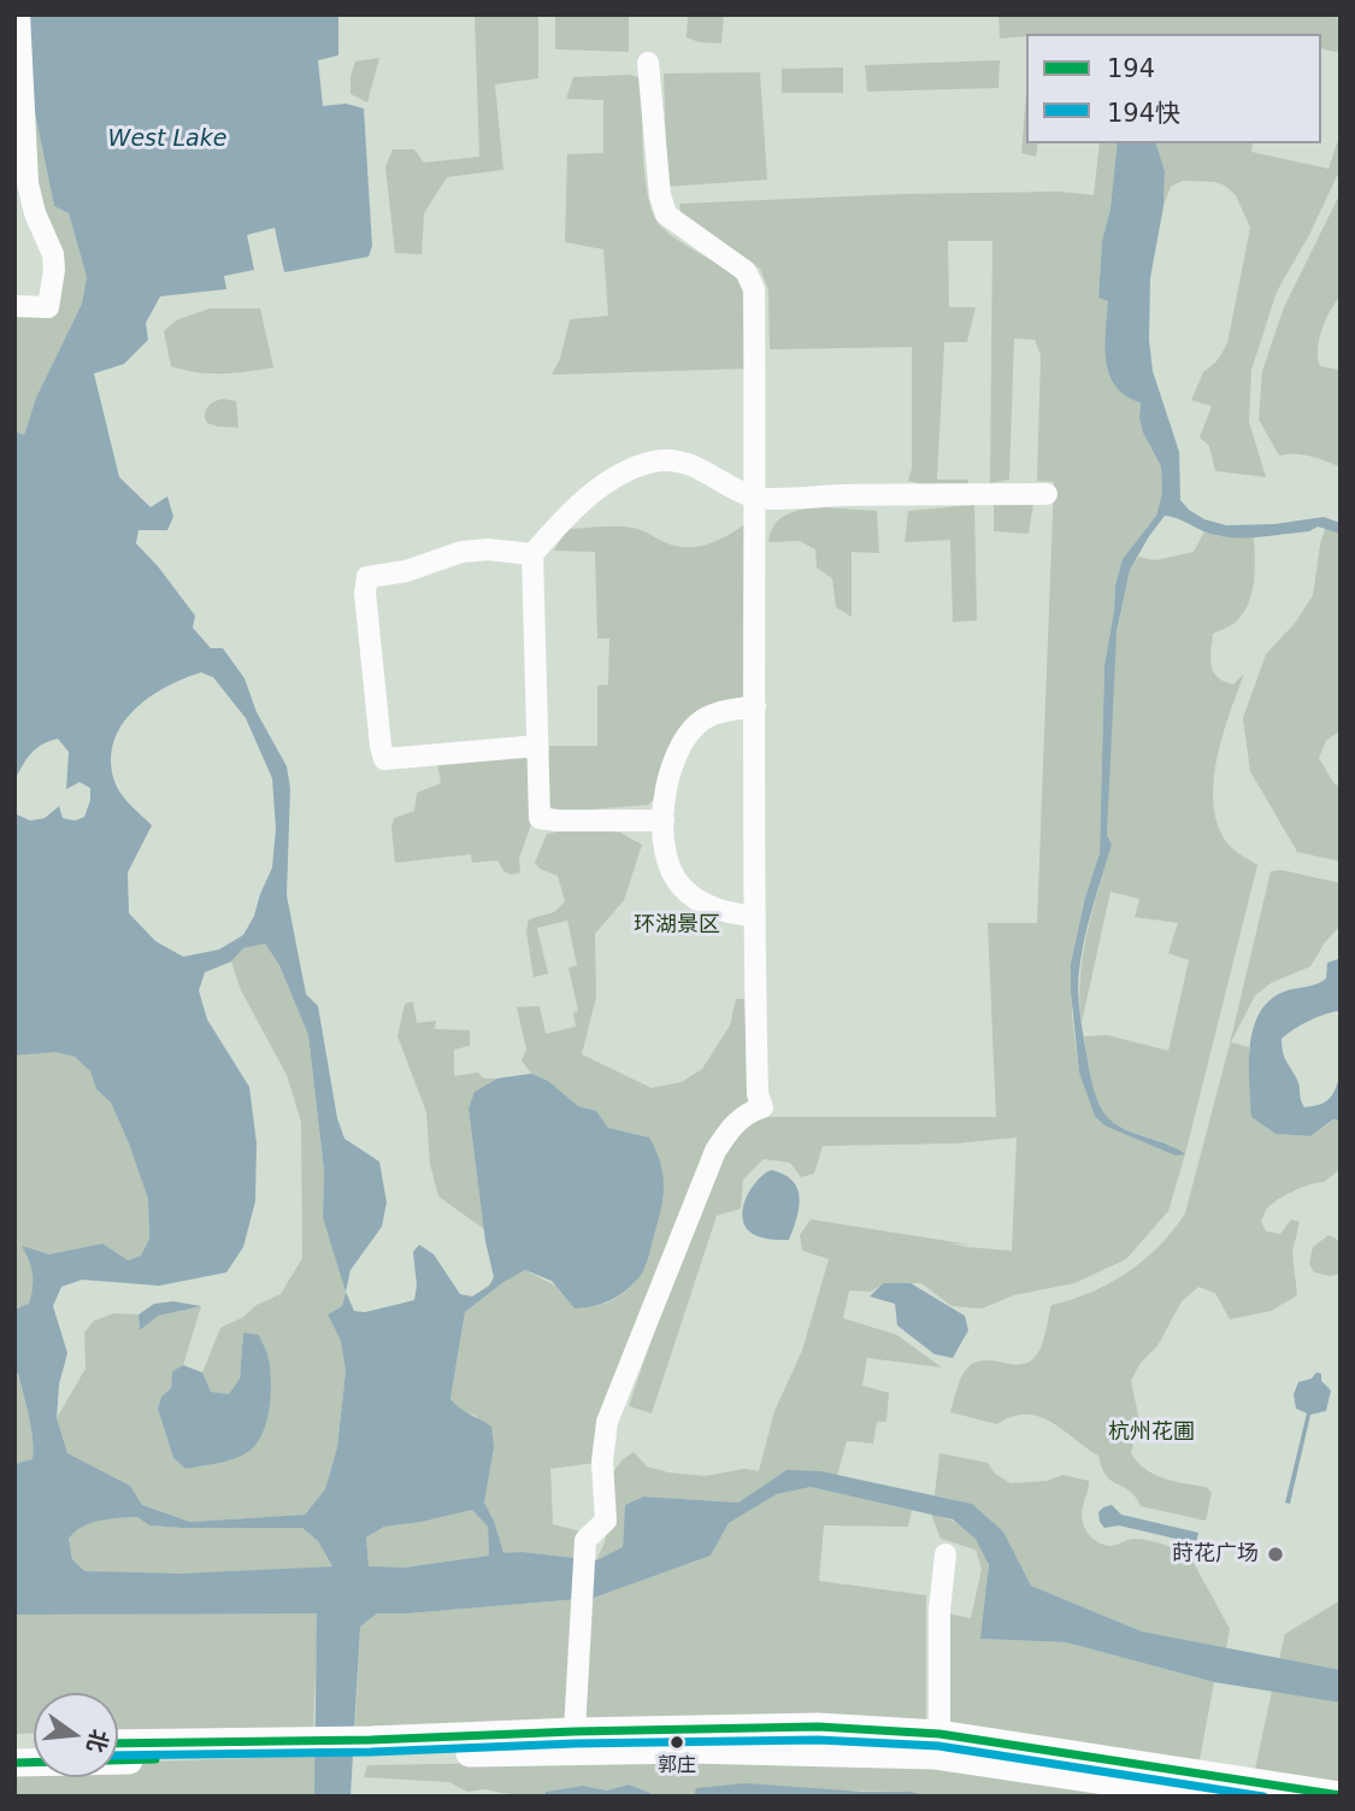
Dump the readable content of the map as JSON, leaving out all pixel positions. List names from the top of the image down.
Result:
{
  "water": ["West Lake"],
  "parks": ["环湖景区", "杭州花圃"],
  "places": ["莳花广场", "郭庄"],
  "lines": ["transit line 194", "transit line 194快"],
  "legend": ["194", "194快"],
  "north": "right"
}
